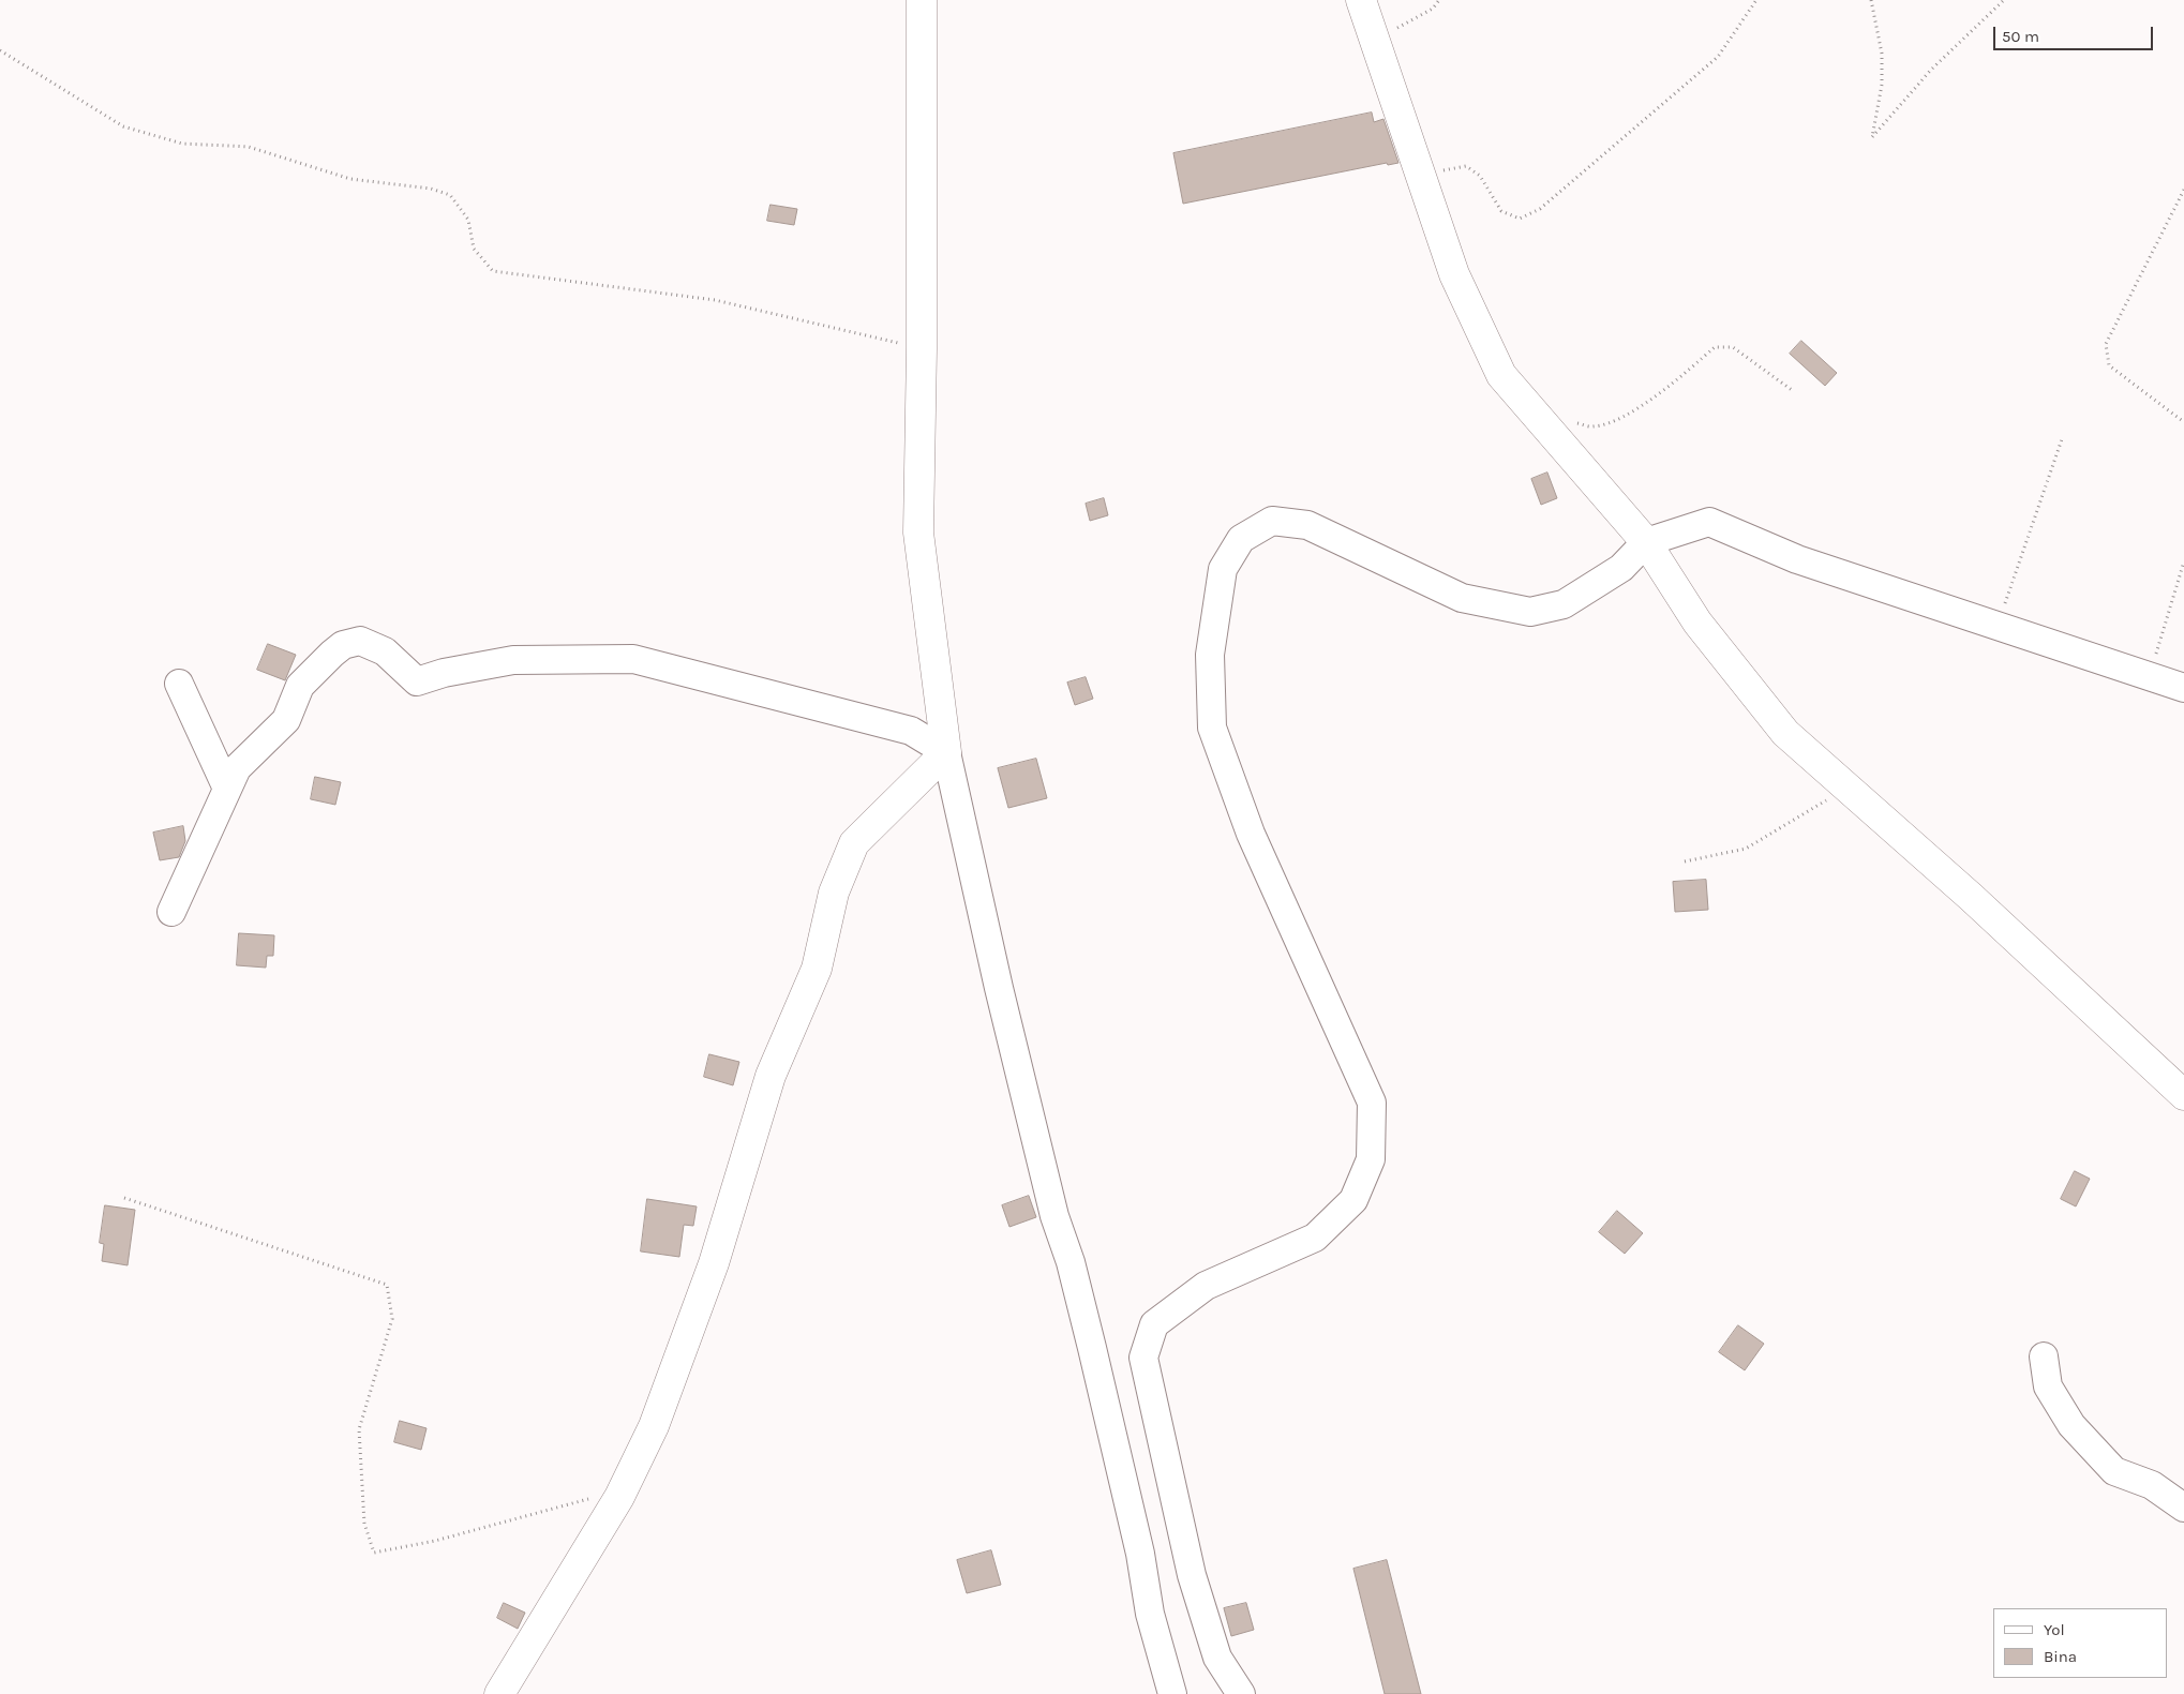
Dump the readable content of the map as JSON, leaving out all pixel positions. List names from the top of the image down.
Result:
{
  "legend": ["Yol", "Bina"],
  "scale_bar": "50 m"
}
